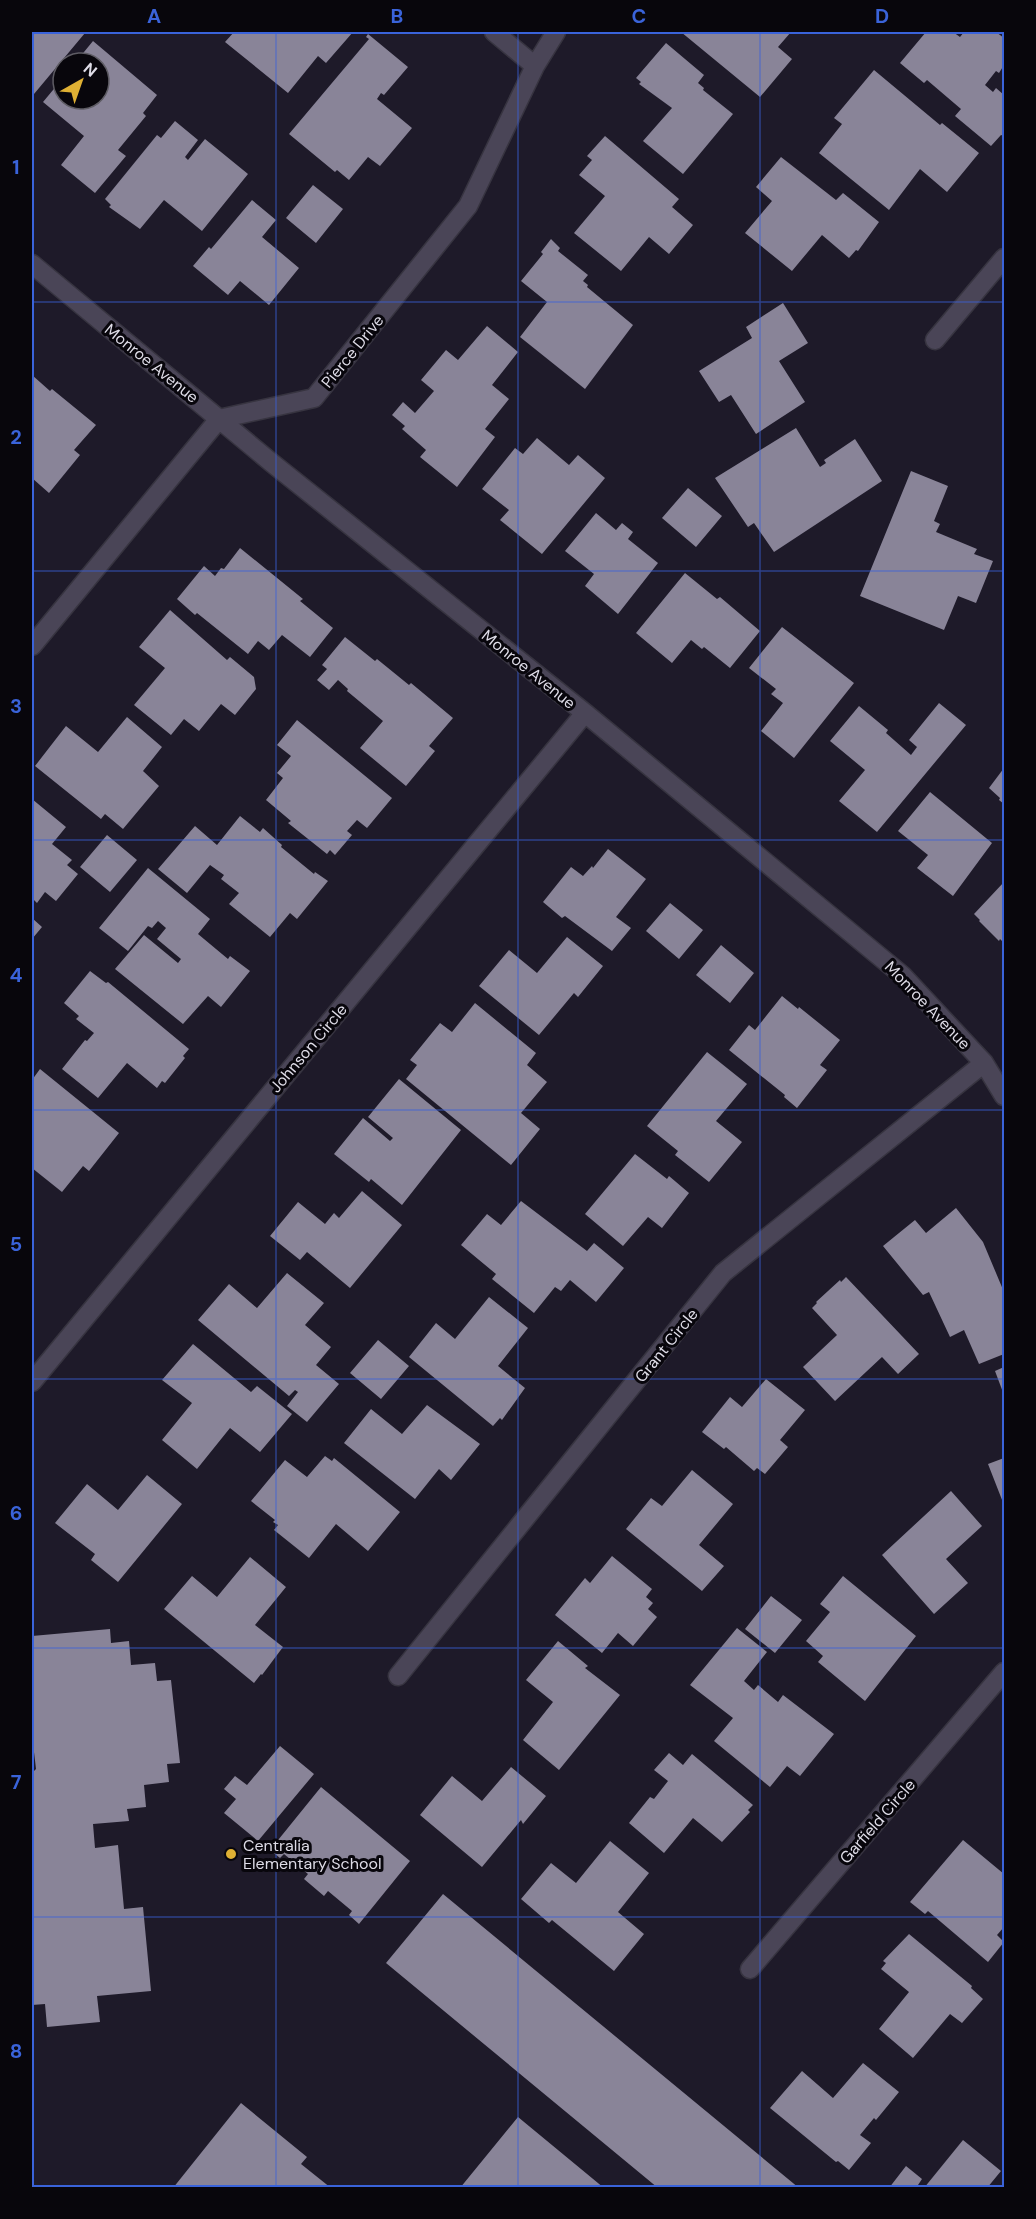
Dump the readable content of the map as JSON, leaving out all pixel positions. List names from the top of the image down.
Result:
{
  "streets": {
    "street": [
      "Pierce Drive",
      "Monroe Avenue",
      "Johnson Circle",
      "Grant Circle",
      "Garfield Circle"
    ]
  },
  "crossings": [
    ["Pierce Drive", "Monroe Avenue"],
    ["Monroe Avenue", "Johnson Circle"],
    ["Monroe Avenue", "Grant Circle"]
  ],
  "places": ["Centralia Elementary School"],
  "north": "top right",
  "grid": {
    "columns": [
      "A",
      "B",
      "C",
      "D"
    ],
    "rows": [
      "1",
      "2",
      "3",
      "4",
      "5",
      "6",
      "7",
      "8"
    ]
  }
}
